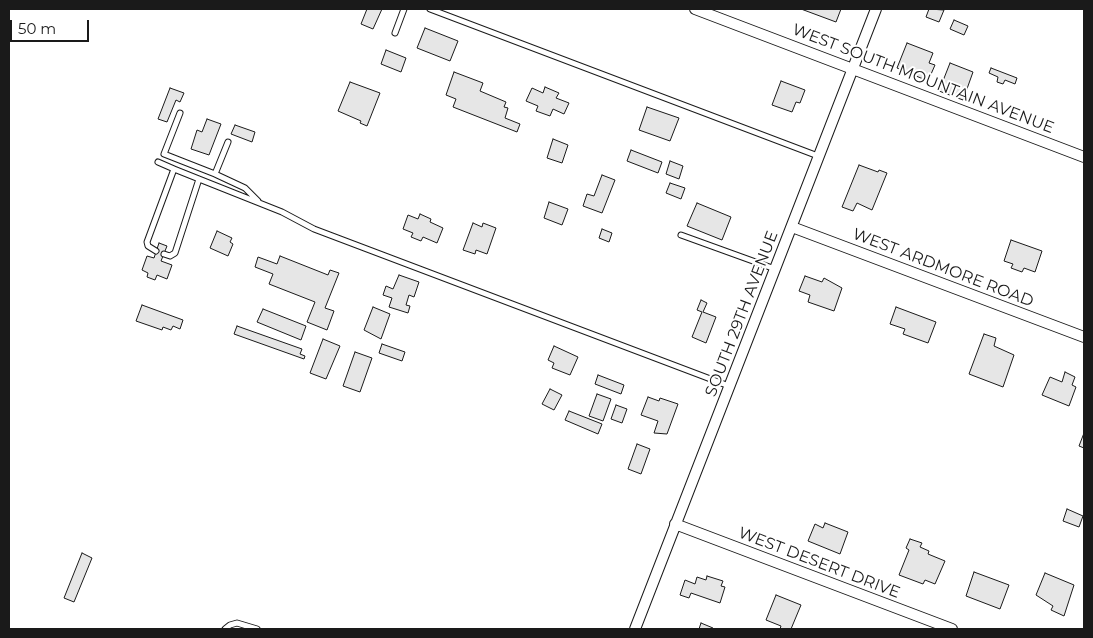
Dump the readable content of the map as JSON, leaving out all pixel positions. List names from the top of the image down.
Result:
{
  "streets": {
    "street": [
      "WEST SOUTH MOUNTAIN AVENUE",
      "WEST ARDMORE ROAD",
      "SOUTH 29TH AVENUE",
      "WEST DESERT DRIVE"
    ]
  },
  "crossings": [
    ["WEST SOUTH MOUNTAIN AVENUE", "SOUTH 29TH AVENUE"],
    ["WEST ARDMORE ROAD", "SOUTH 29TH AVENUE"],
    ["SOUTH 29TH AVENUE", "WEST DESERT DRIVE"]
  ],
  "scale_bar": "50 m"
}
